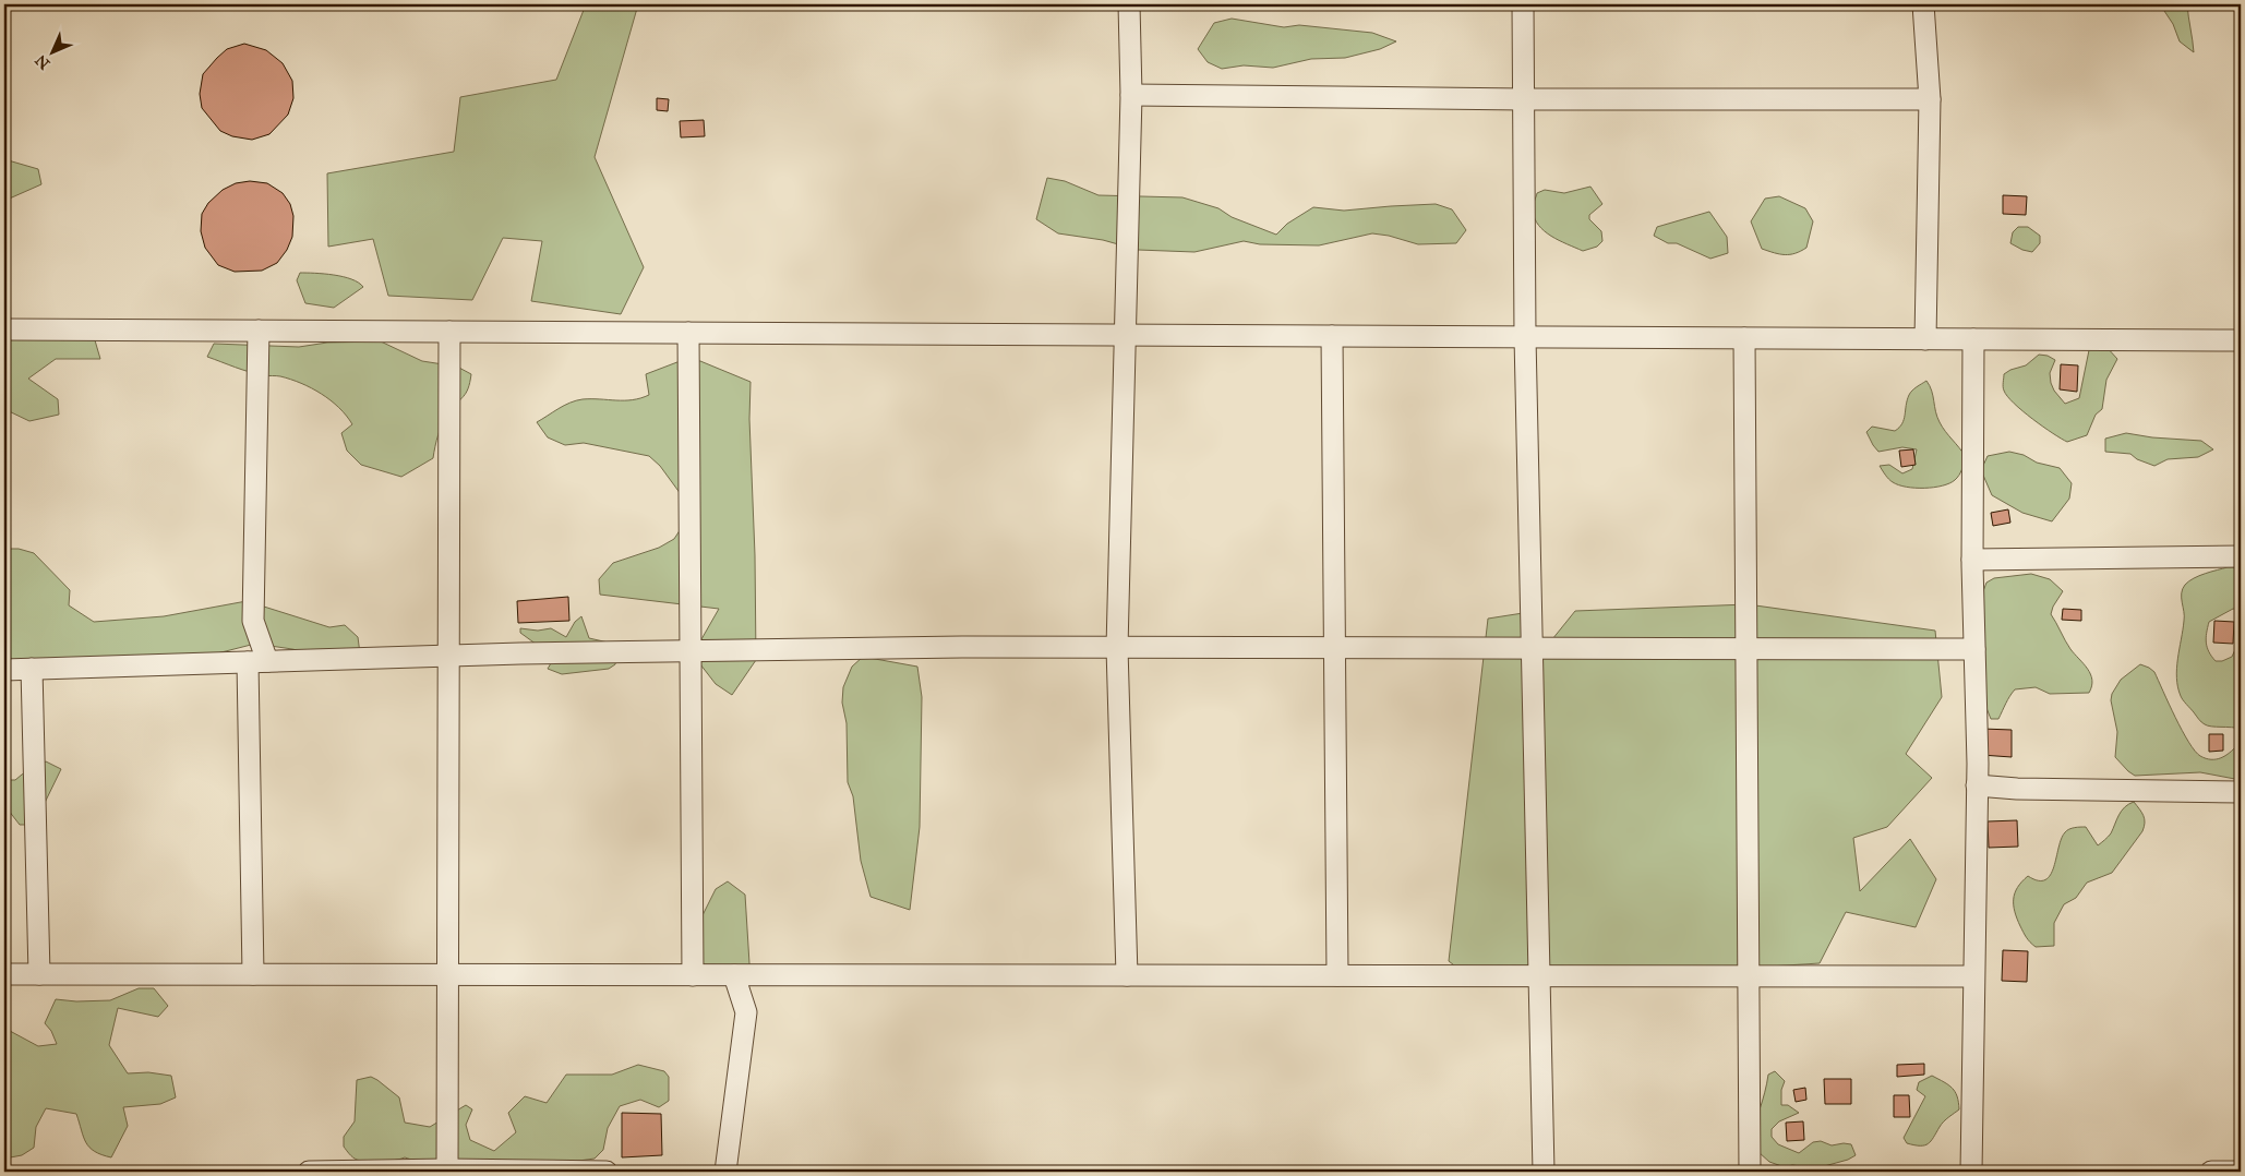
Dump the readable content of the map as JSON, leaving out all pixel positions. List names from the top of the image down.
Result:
{
  "north": "bottom left"
}
